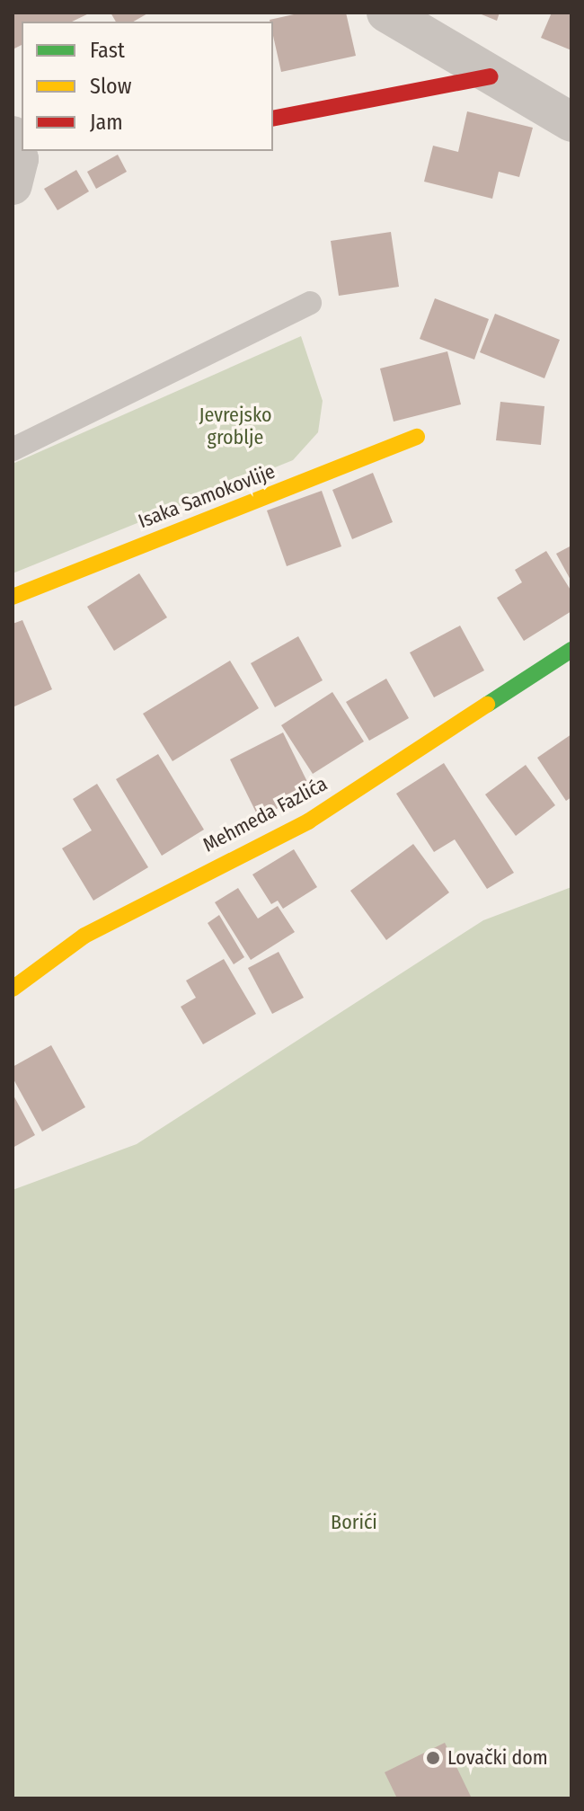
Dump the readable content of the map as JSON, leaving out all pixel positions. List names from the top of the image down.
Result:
{
  "streets": {
    "street": ["Isaka Samokovlije", "Mehmeda Fazlića"]
  },
  "parks": ["Jevrejsko groblje", "Borići"],
  "places": ["Lovački dom"],
  "legend": ["Fast", "Slow", "Jam"]
}
